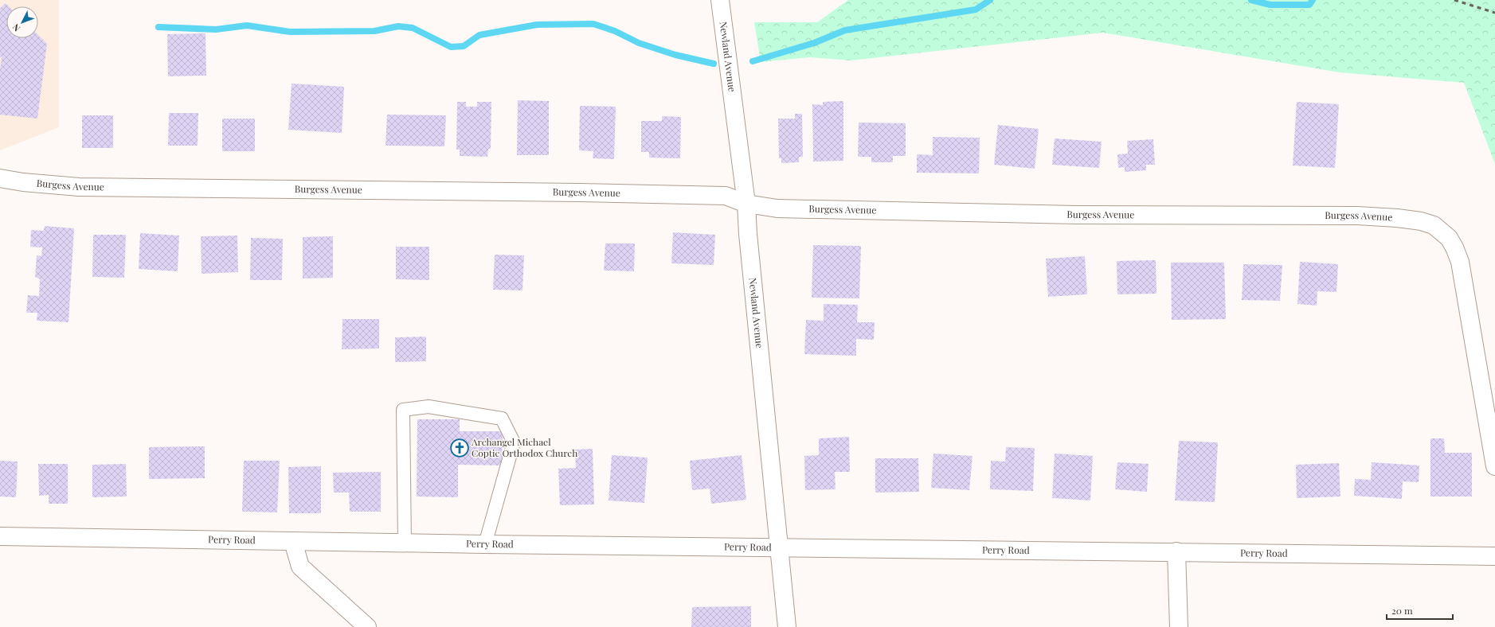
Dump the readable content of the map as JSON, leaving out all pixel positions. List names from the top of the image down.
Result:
{
  "streets": {
    "street": ["Newland Avenue", "Burgess Avenue", "Perry Road"]
  },
  "crossings": [
    ["Newland Avenue", "Burgess Avenue"],
    ["Newland Avenue", "Perry Road"]
  ],
  "places": {
    "church": ["Archangel Michael Coptic Orthodox Church"]
  },
  "scale_bar": "20 m",
  "north": "bottom left"
}
